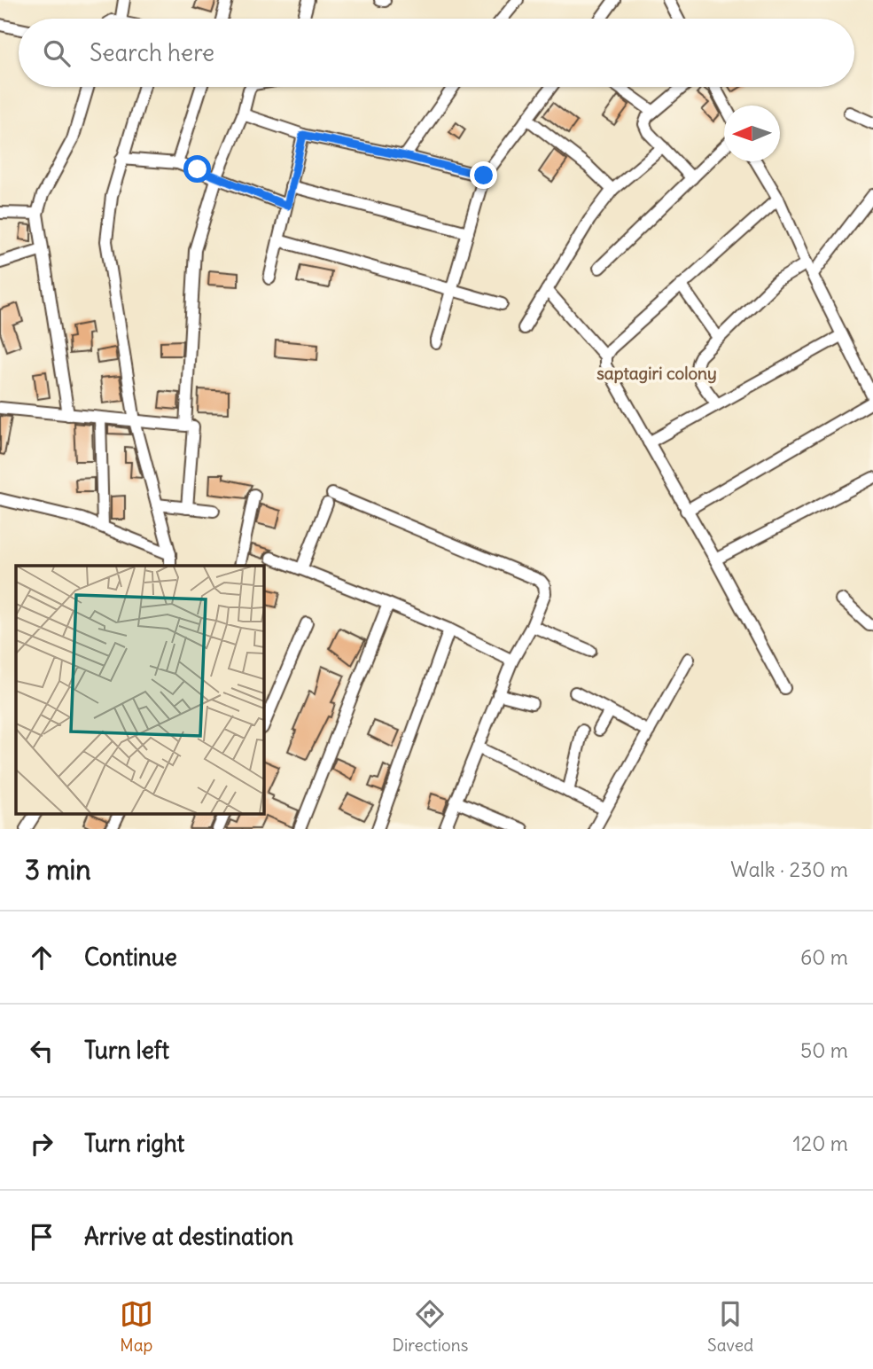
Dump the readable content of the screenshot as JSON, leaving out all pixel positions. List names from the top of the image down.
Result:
{
  "districts": ["saptagiri colony"],
  "north": "left",
  "page": {
    "search": "Search here",
    "heading": ["3 min", "Walk · 230 m"],
    "list": [
      ["Continue", "60 m"],
      ["Turn left", "50 m"],
      ["Turn right", "120 m"],
      "Arrive at destination"
    ],
    "nav": ["Map", "Directions", "Saved"]
  }
}
